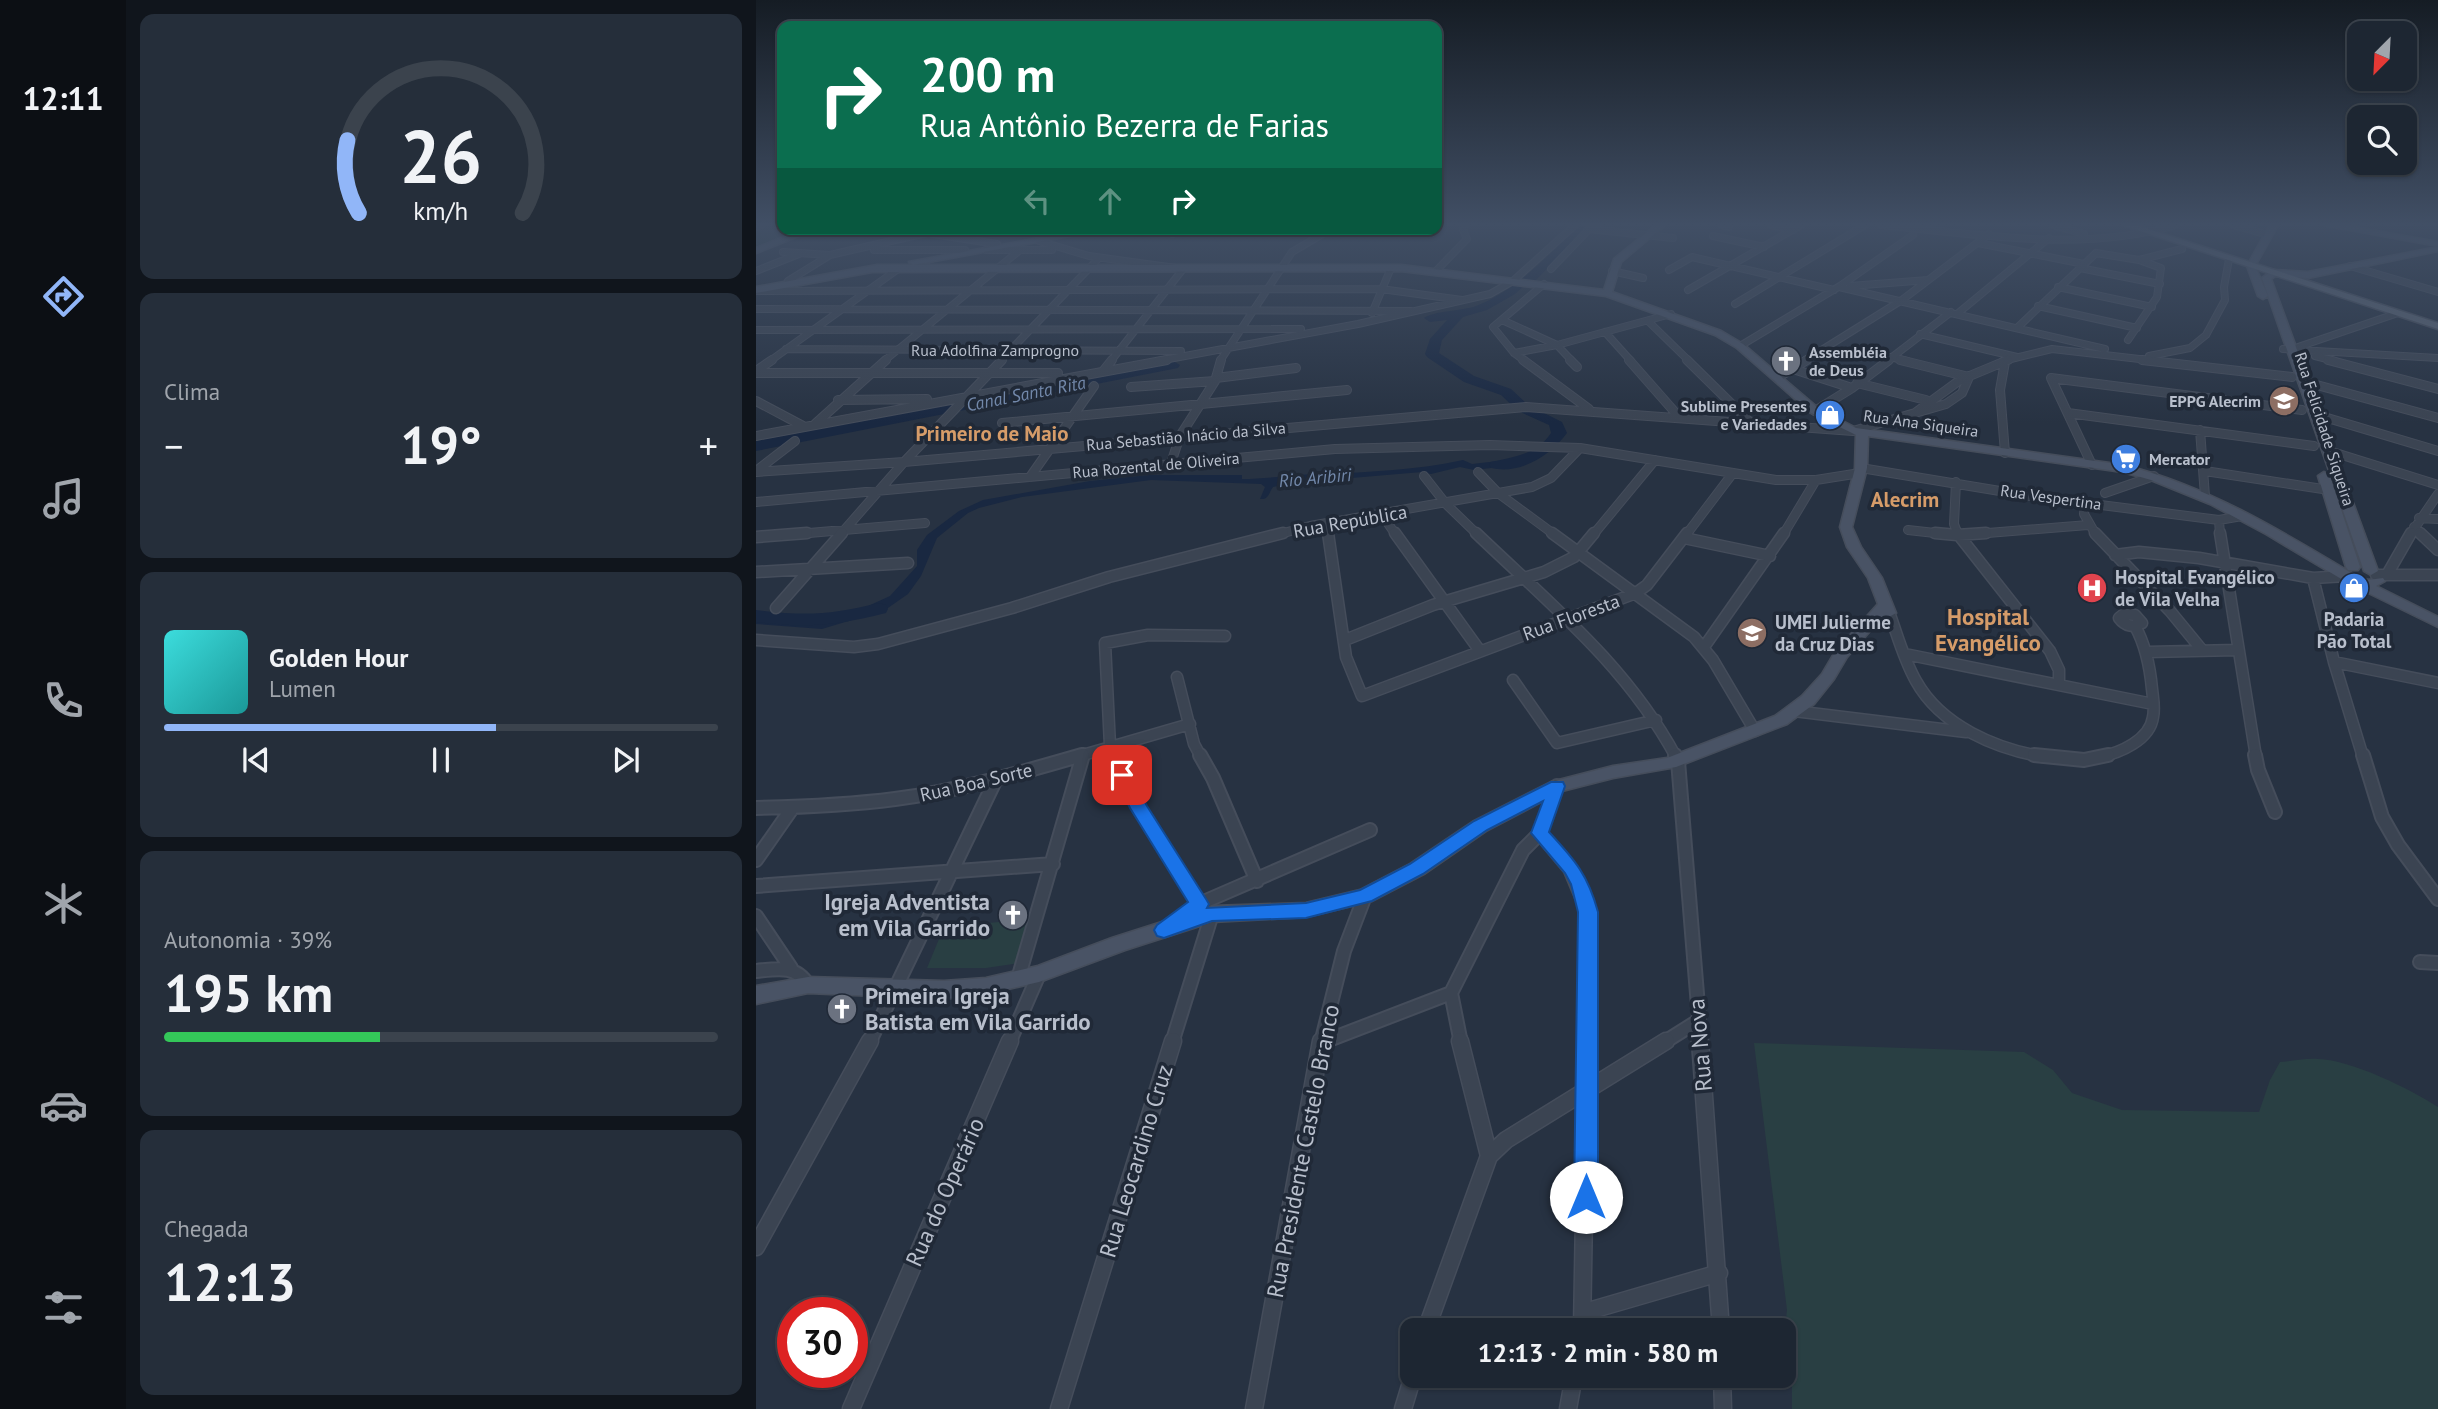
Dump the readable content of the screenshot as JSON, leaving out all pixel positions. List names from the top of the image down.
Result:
{
  "streets": {
    "street": [
      "Rua Adolfina Zamprogno",
      "Rua Ana Siqueira",
      "Rua Felicidade Siqueira",
      "Rua Sebastião Inácio da Silva",
      "Rua Rozental de Oliveira",
      "Rua Vespertina",
      "Rua República",
      "Rua Floresta",
      "Rua Boa Sorte",
      "Rua Nova",
      "Rua Presidente Castelo Branco",
      "Rua Leocardino Cruz",
      "Rua do Operário"
    ]
  },
  "crossings": [
    ["Rua Ana Siqueira", "Rua Felicidade Siqueira"],
    ["Rua Ana Siqueira", "Rua Sebastião Inácio da Silva"],
    ["Rua Ana Siqueira", "Rua Vespertina"],
    ["Rua Rozental de Oliveira", "Rua Vespertina"],
    ["Rua Rozental de Oliveira", "Rua República"],
    ["Rua Rozental de Oliveira", "Rua Floresta"],
    ["Rua Vespertina", "Rua Floresta"]
  ],
  "districts": ["Primeiro de Maio", "Alecrim", "Hospital Evangélico"],
  "water": ["Canal Santa Rita", "Rio Aribiri"],
  "places": {
    "church": ["Assembléia de Deus", "Igreja Adventista em Vila Garrido", "Primeira Igreja Batista em Vila Garrido"],
    "school or university": ["EPPG Alecrim", "UMEI Julierme da Cruz Dias"],
    "shop": ["Sublime Presentes e Variedades", "Padaria Pão Total"],
    "supermarket": ["Mercator"],
    "hospital": ["Hospital Evangélico de Vila Velha"]
  },
  "north": "bottom left",
  "page": {
    "tabs": "12:11",
    "turn": ["200 m", "Rua Antônio Bezerra de Farias"],
    "tile": [
      "Clima",
      ["Autonomia · 39%", "195 km"],
      ["Chegada", "12:13"]
    ],
    "heat": ["−", "19°", "+"],
    "song": ["Golden Hour", "Lumen"],
    "limit": "30",
    "trip": "12:13 · 2 min · 580 m",
    "gauge": ["26", "km/h"]
  }
}
